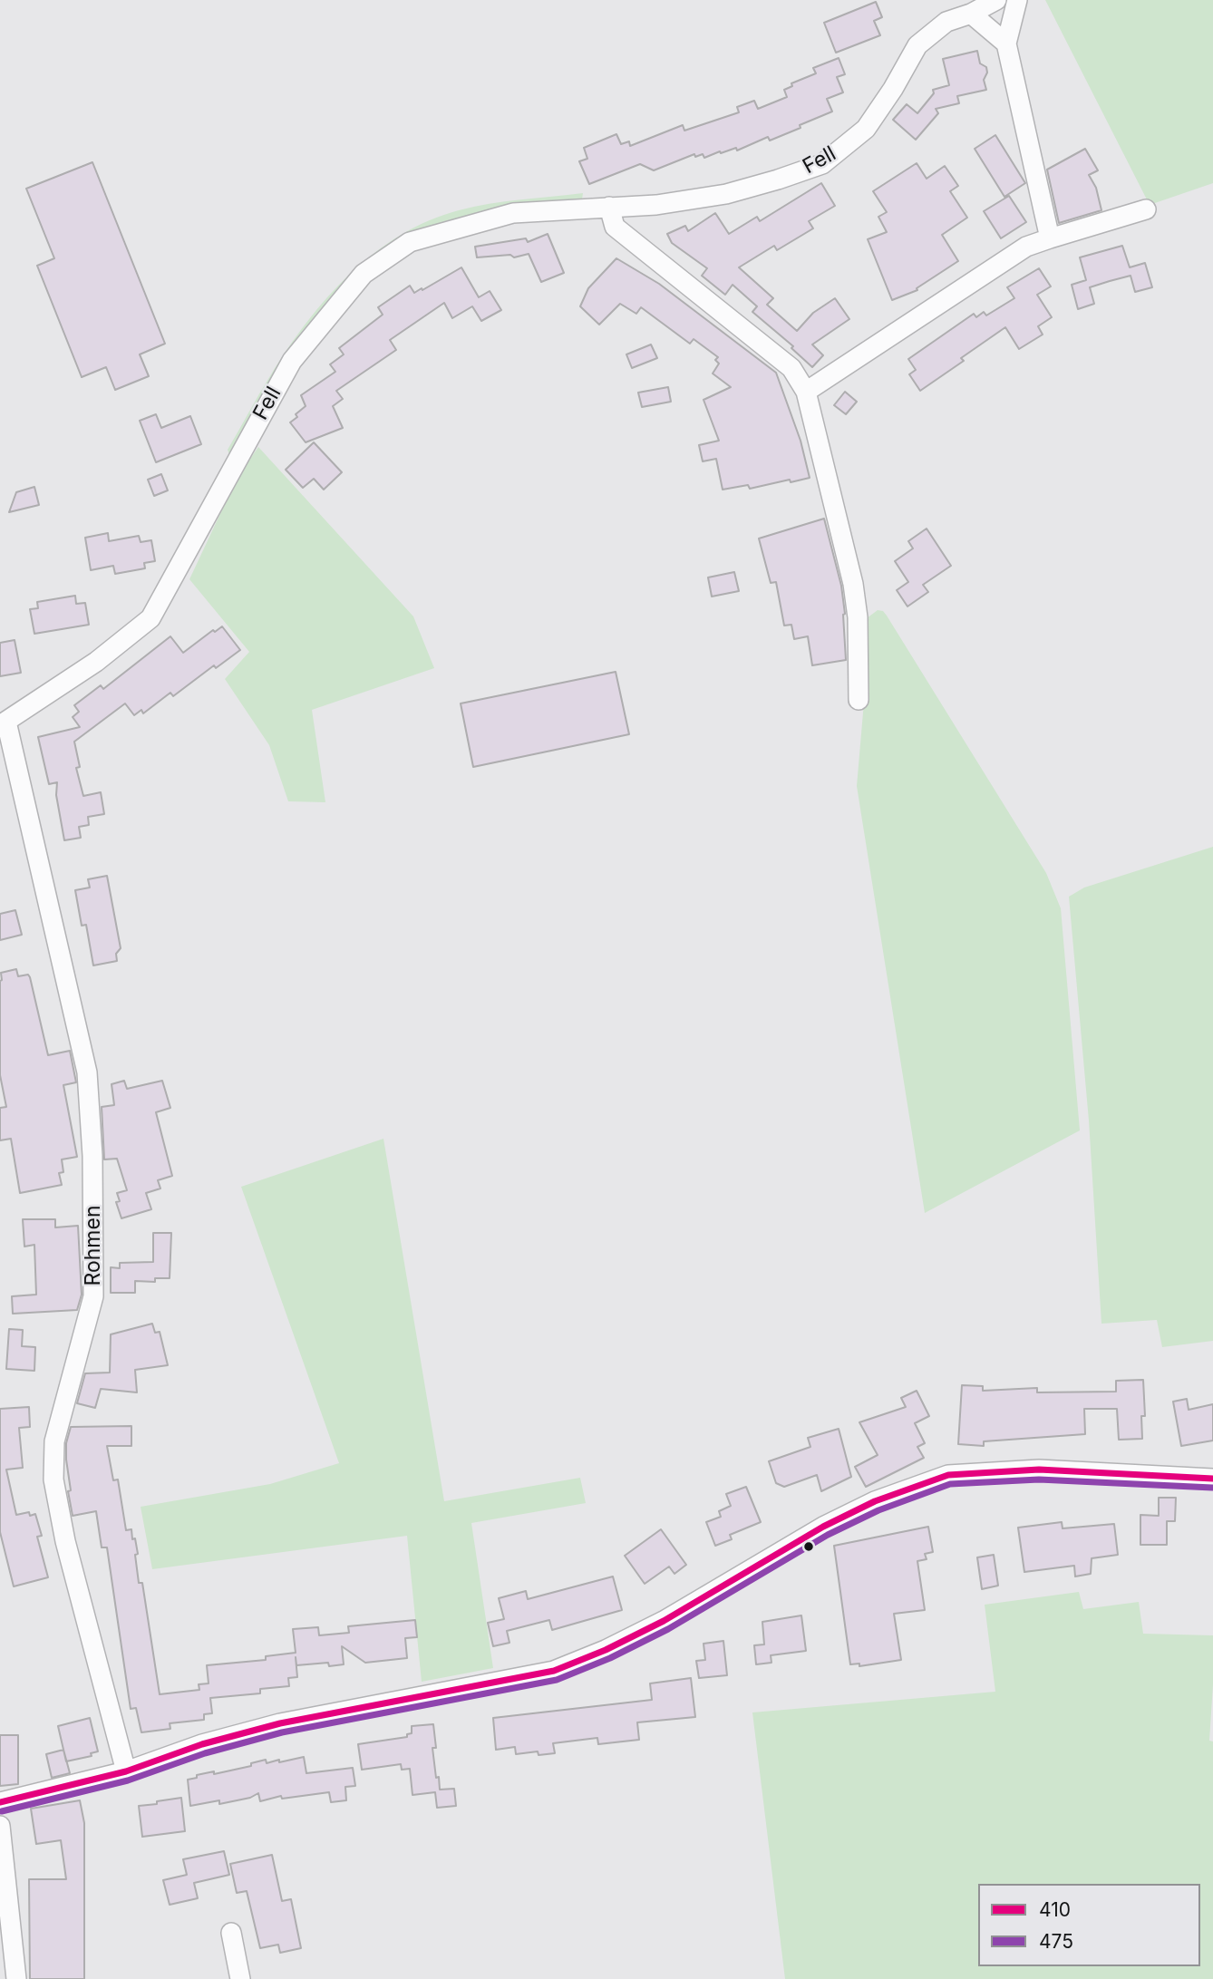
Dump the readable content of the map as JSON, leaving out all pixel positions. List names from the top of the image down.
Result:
{
  "streets": {
    "street": ["Fell", "Rohmen"]
  },
  "crossings": [
    ["Fell", "Rohmen"]
  ],
  "lines": ["transit line 410", "transit line 475"],
  "legend": ["410", "475"]
}
